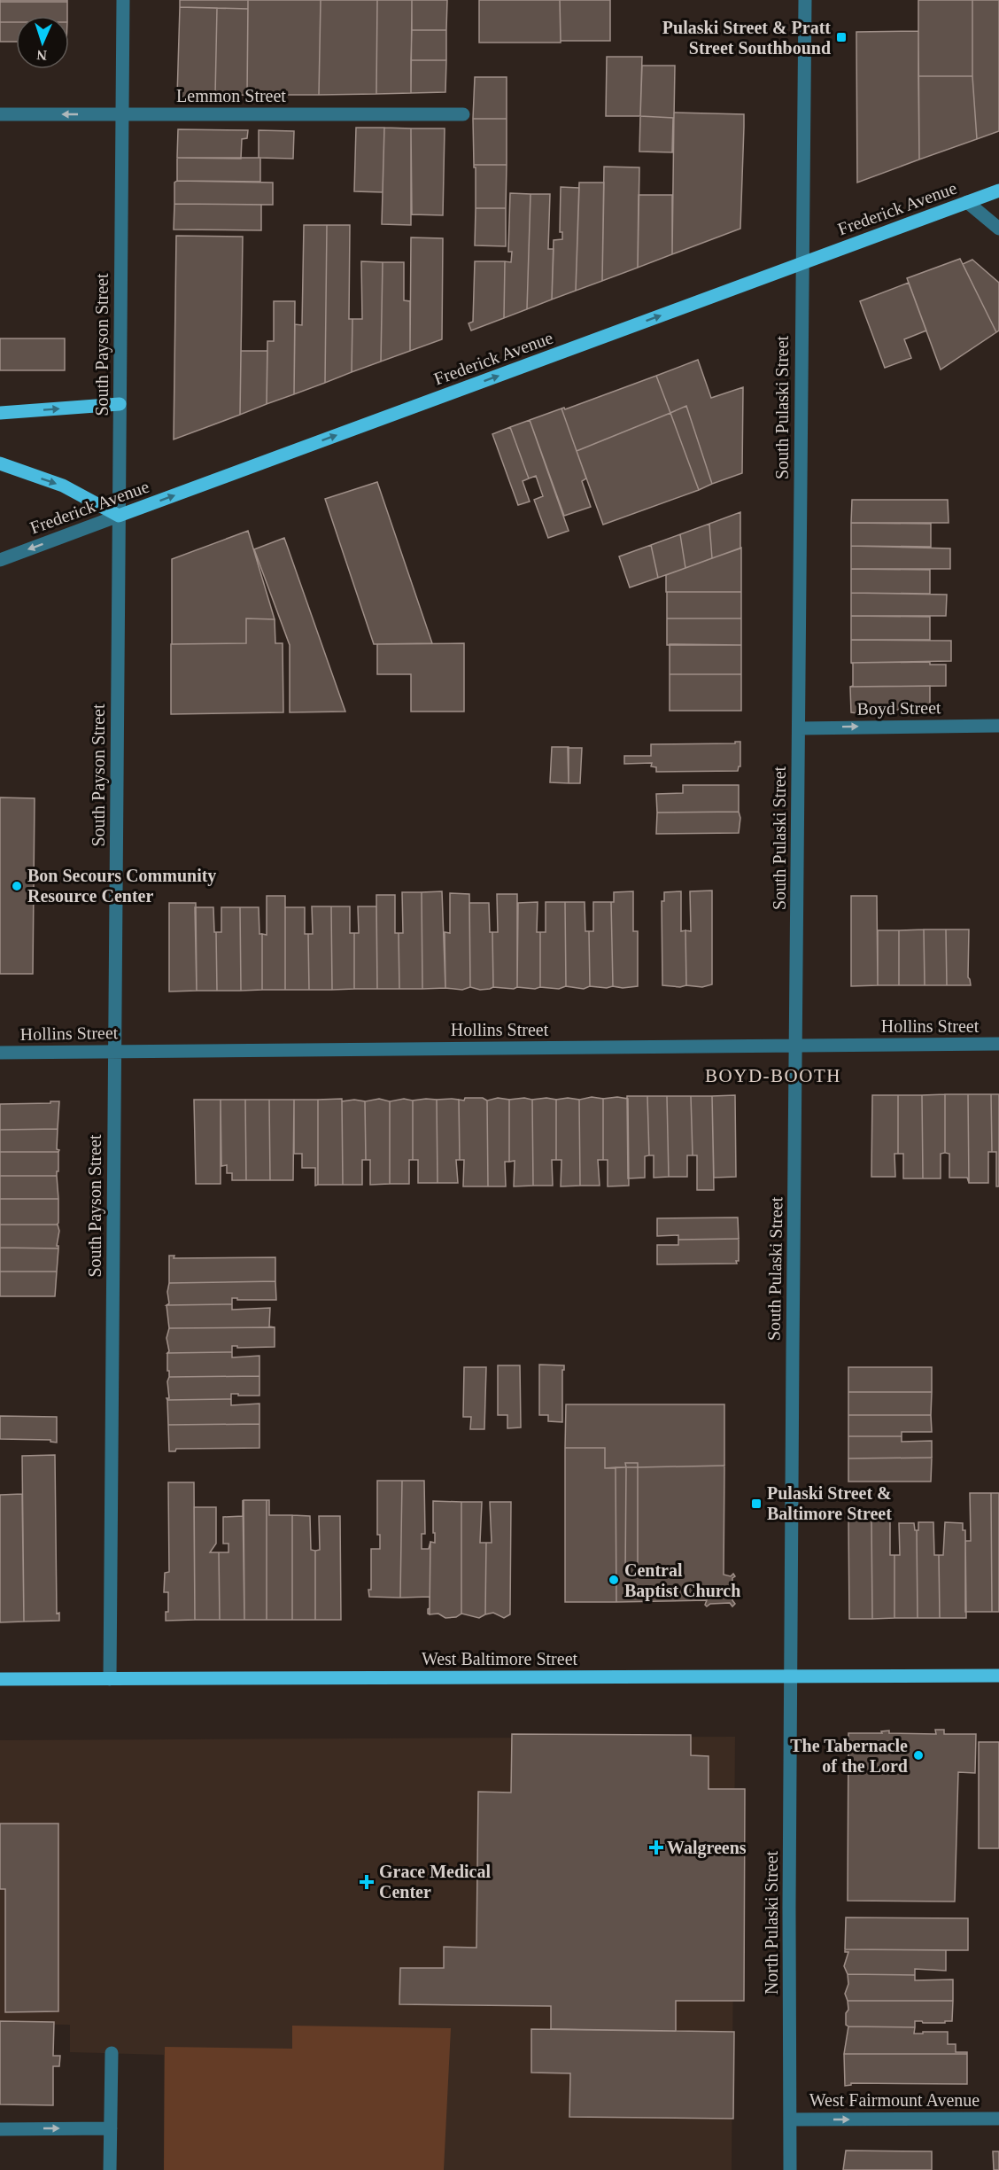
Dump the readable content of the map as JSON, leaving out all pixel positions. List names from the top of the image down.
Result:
{
  "streets": {
    "main road": ["Frederick Avenue", "West Baltimore Street"],
    "street": [
      "Lemmon Street",
      "South Payson Street",
      "South Pulaski Street",
      "Boyd Street",
      "Hollins Street",
      "North Pulaski Street",
      "West Fairmount Avenue"
    ]
  },
  "crossings": [
    ["Lemmon Street", "South Payson Street"],
    ["Frederick Avenue", "South Payson Street"],
    ["Frederick Avenue", "South Pulaski Street"],
    ["South Payson Street", "Hollins Street"],
    ["South Payson Street", "West Baltimore Street"],
    ["South Pulaski Street", "Boyd Street"],
    ["South Pulaski Street", "Hollins Street"],
    ["South Pulaski Street", "West Baltimore Street"],
    ["South Pulaski Street", "North Pulaski Street"],
    ["West Baltimore Street", "North Pulaski Street"],
    ["North Pulaski Street", "West Fairmount Avenue"]
  ],
  "one_way": ["Boyd Street", "West Fairmount Avenue"],
  "districts": ["BOYD-BOOTH"],
  "places": {
    "transit": ["Pulaski Street & Pratt Street Southbound", "Pulaski Street & Baltimore Street"],
    "other": ["Bon Secours Community Resource Center", "Central Baptist Church", "The Tabernacle of the Lord"],
    "health": ["Walgreens", "Grace Medical Center"]
  },
  "north": "bottom"
}
